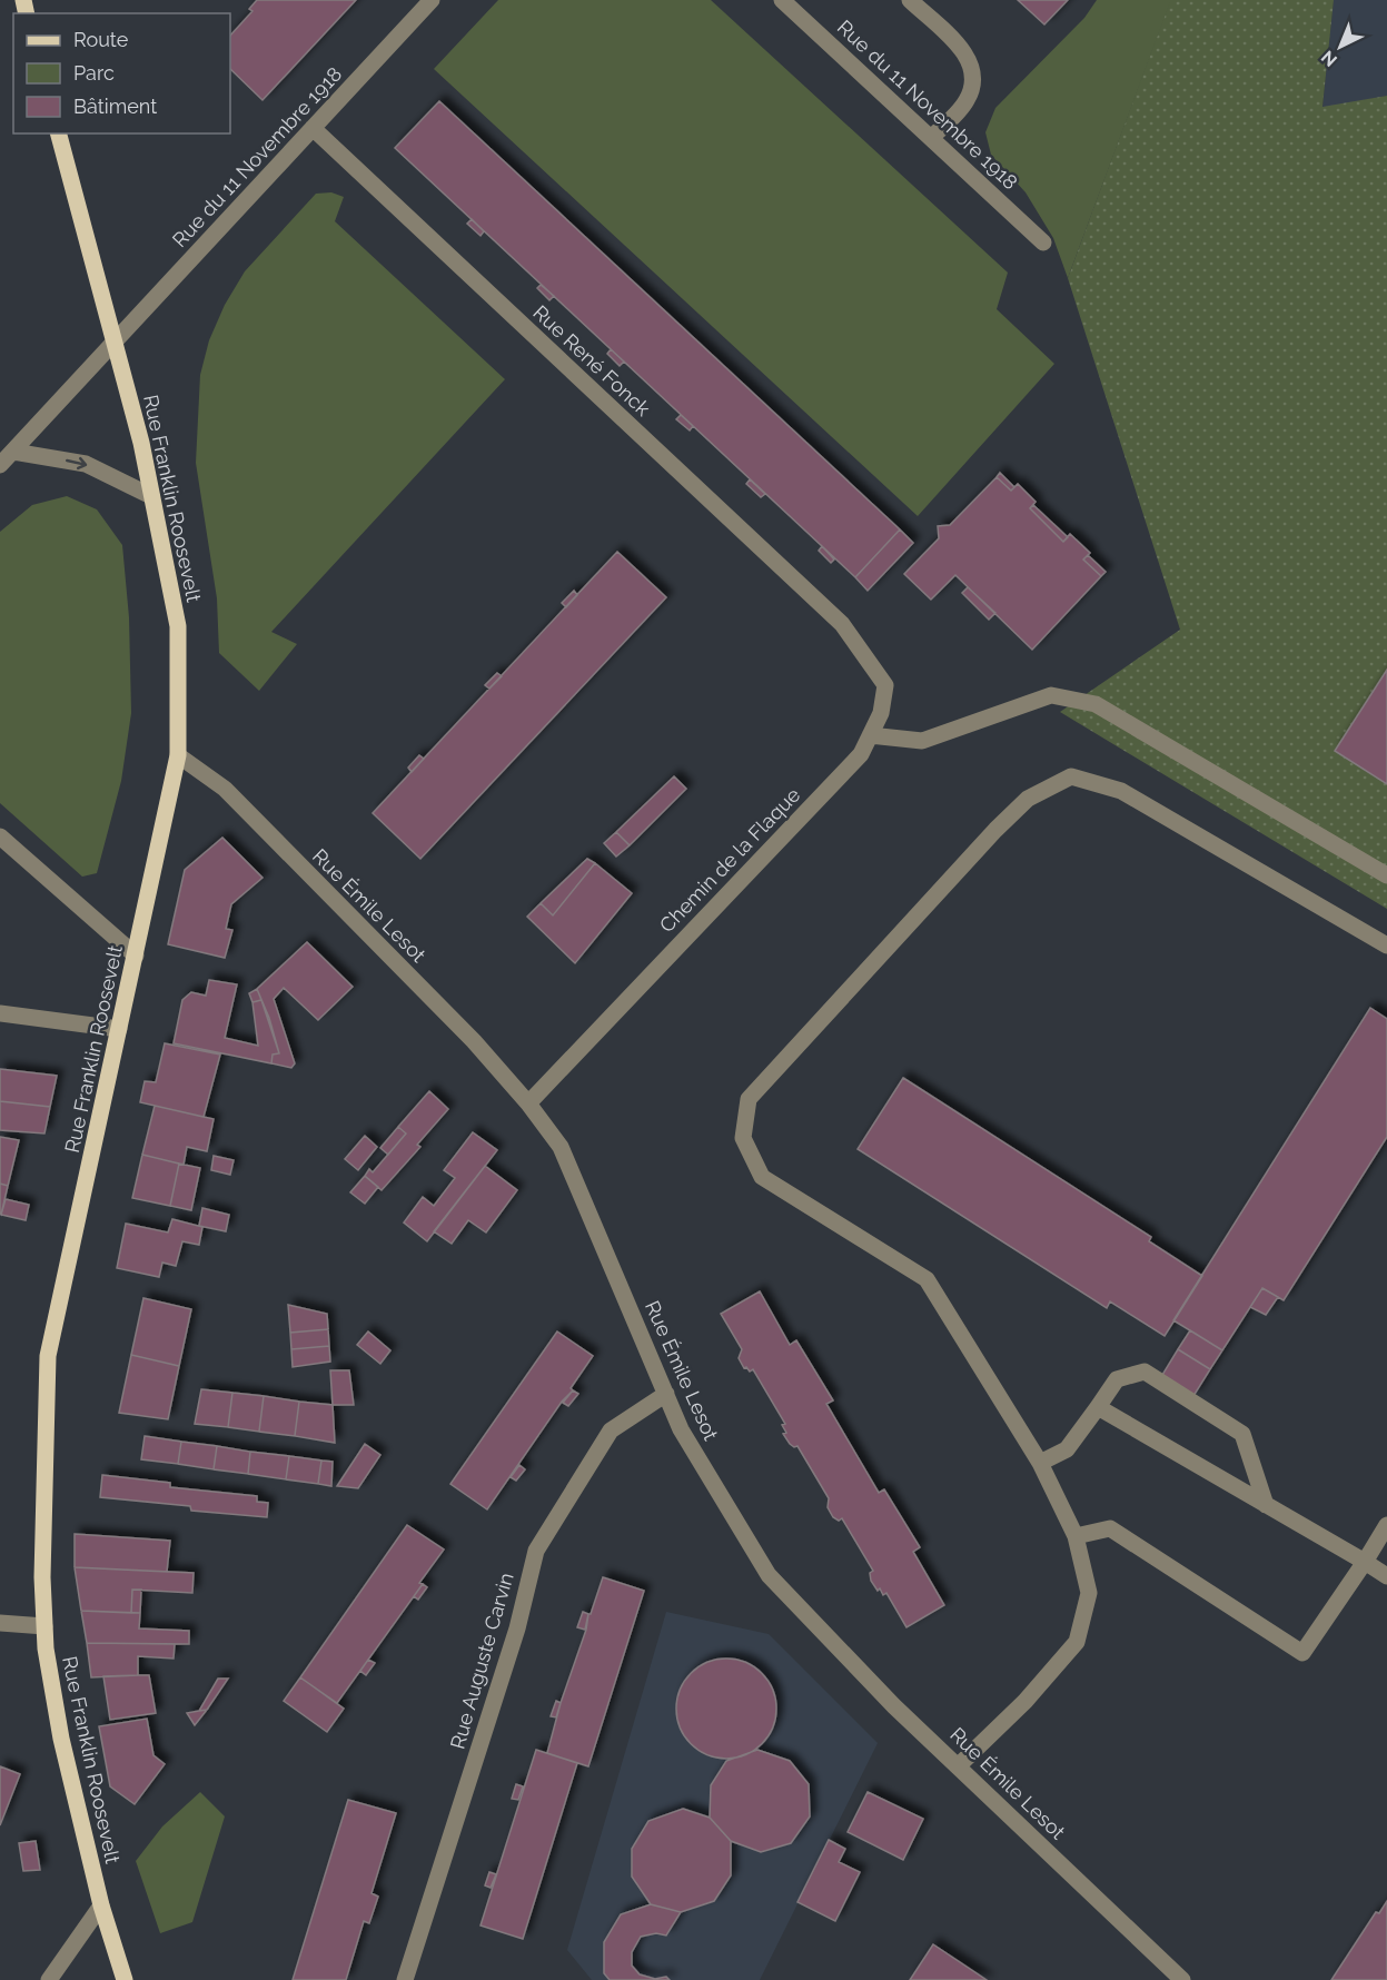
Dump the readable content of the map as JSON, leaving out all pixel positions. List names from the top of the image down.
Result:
{
  "streets": {
    "main road": ["Rue Franklin Roosevelt"],
    "street": [
      "Rue du 11 Novembre 1918",
      "Rue René Fonck",
      "Chemin de la Flaque",
      "Rue Émile Lesot",
      "Rue Auguste Carvin"
    ]
  },
  "crossings": [
    ["Rue du 11 Novembre 1918", "Rue René Fonck"],
    ["Rue du 11 Novembre 1918", "Rue Franklin Roosevelt"],
    ["Rue René Fonck", "Chemin de la Flaque"],
    ["Rue Franklin Roosevelt", "Rue Émile Lesot"],
    ["Chemin de la Flaque", "Rue Émile Lesot"],
    ["Rue Émile Lesot", "Rue Auguste Carvin"]
  ],
  "legend": ["Route", "Parc", "Bâtiment"],
  "north": "bottom left"
}
